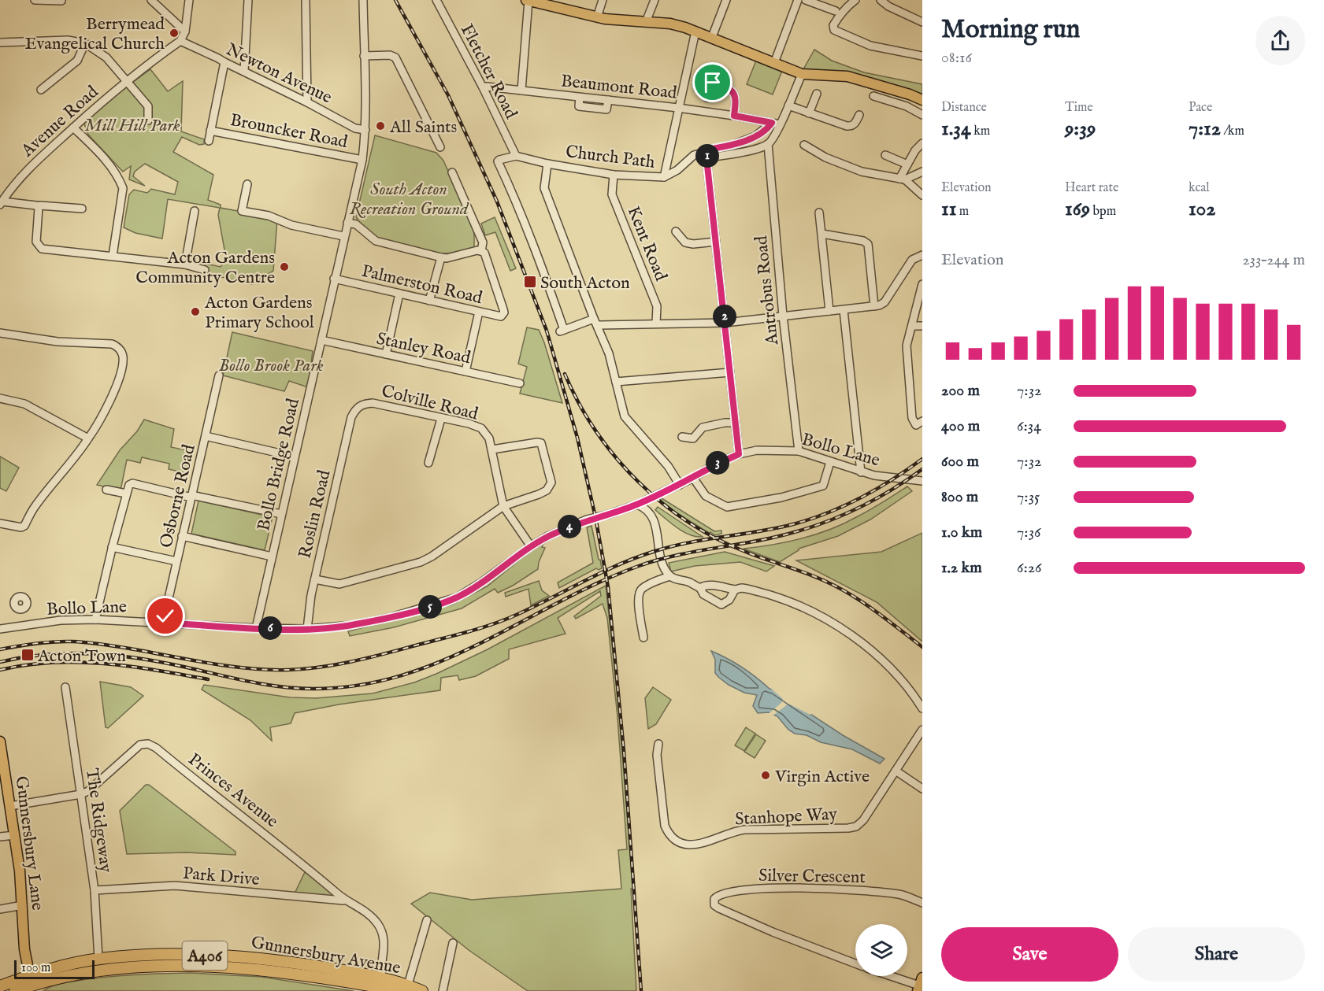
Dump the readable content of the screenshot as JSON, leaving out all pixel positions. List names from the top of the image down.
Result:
{
  "streets": {
    "highway": ["Gunnersbury Avenue", "A406"],
    "main road": ["Gunnersbury Lane"],
    "street": [
      "Fletcher Road",
      "Newton Avenue",
      "Beaumont Road",
      "Avenue Road",
      "Brouncker Road",
      "Church Path",
      "Kent Road",
      "Palmerston Road",
      "Antrobus Road",
      "Stanley Road",
      "Colville Road",
      "Bollo Lane",
      "Bollo Bridge Road",
      "Osborne Road",
      "Roslin Road",
      "Princes Avenue",
      "Stanhope Way",
      "The Ridgeway",
      "Park Drive",
      "Silver Crescent"
    ]
  },
  "crossings": [
    ["Fletcher Road", "Beaumont Road"],
    ["Fletcher Road", "Church Path"],
    ["Newton Avenue", "Avenue Road"],
    ["Newton Avenue", "Brouncker Road"],
    ["Newton Avenue", "Bollo Bridge Road"],
    ["Beaumont Road", "Church Path"],
    ["Brouncker Road", "Bollo Bridge Road"],
    ["Church Path", "Kent Road"],
    ["Palmerston Road", "Bollo Bridge Road"],
    ["Antrobus Road", "Bollo Lane"],
    ["Stanley Road", "Bollo Bridge Road"],
    ["Colville Road", "Bollo Lane"],
    ["Colville Road", "Roslin Road"],
    ["Bollo Lane", "Bollo Bridge Road"],
    ["Bollo Lane", "Osborne Road"],
    ["Bollo Lane", "Roslin Road"],
    ["Princes Avenue", "The Ridgeway"],
    ["Princes Avenue", "Gunnersbury Lane"],
    ["Princes Avenue", "Park Drive"],
    ["Princes Avenue", "Gunnersbury Avenue"],
    ["The Ridgeway", "Park Drive"],
    ["The Ridgeway", "Gunnersbury Avenue"],
    ["Gunnersbury Lane", "Gunnersbury Avenue"]
  ],
  "parks": ["Mill Hill Park", "South Acton Recreation Ground", "Bollo Brook Park"],
  "places": {
    "other": [
      "Berrymead Evangelical Church",
      "All Saints",
      "Acton Gardens Community Centre",
      "Acton Gardens Primary School",
      "Virgin Active"
    ],
    "transit": ["South Acton", "Acton Town"]
  },
  "scale_bar": "100 m",
  "page": {
    "heading": ["Morning run", "08:16"],
    "stats": [
      ["Distance", "1.34 km"],
      ["Time", "9:39"],
      ["Pace", "7:12 /km"],
      ["Elevation", "11 m"],
      ["Heart rate", "169 bpm"],
      ["kcal", "102"]
    ],
    "pins": [
      "1",
      "2",
      "3",
      "4",
      "5",
      "6"
    ],
    "chart": ["Elevation", "233–244 m"],
    "list": [
      {
        "name": "200 m",
        "note": "7:32"
      },
      {
        "name": "400 m",
        "note": "6:34"
      },
      {
        "name": "600 m",
        "note": "7:32"
      },
      {
        "name": "800 m",
        "note": "7:35"
      },
      {
        "name": "1.0 km",
        "note": "7:36"
      },
      {
        "name": "1.2 km",
        "note": "6:26"
      }
    ],
    "buttons": ["Save", "Share"],
    "scale": "100 m"
  }
}
